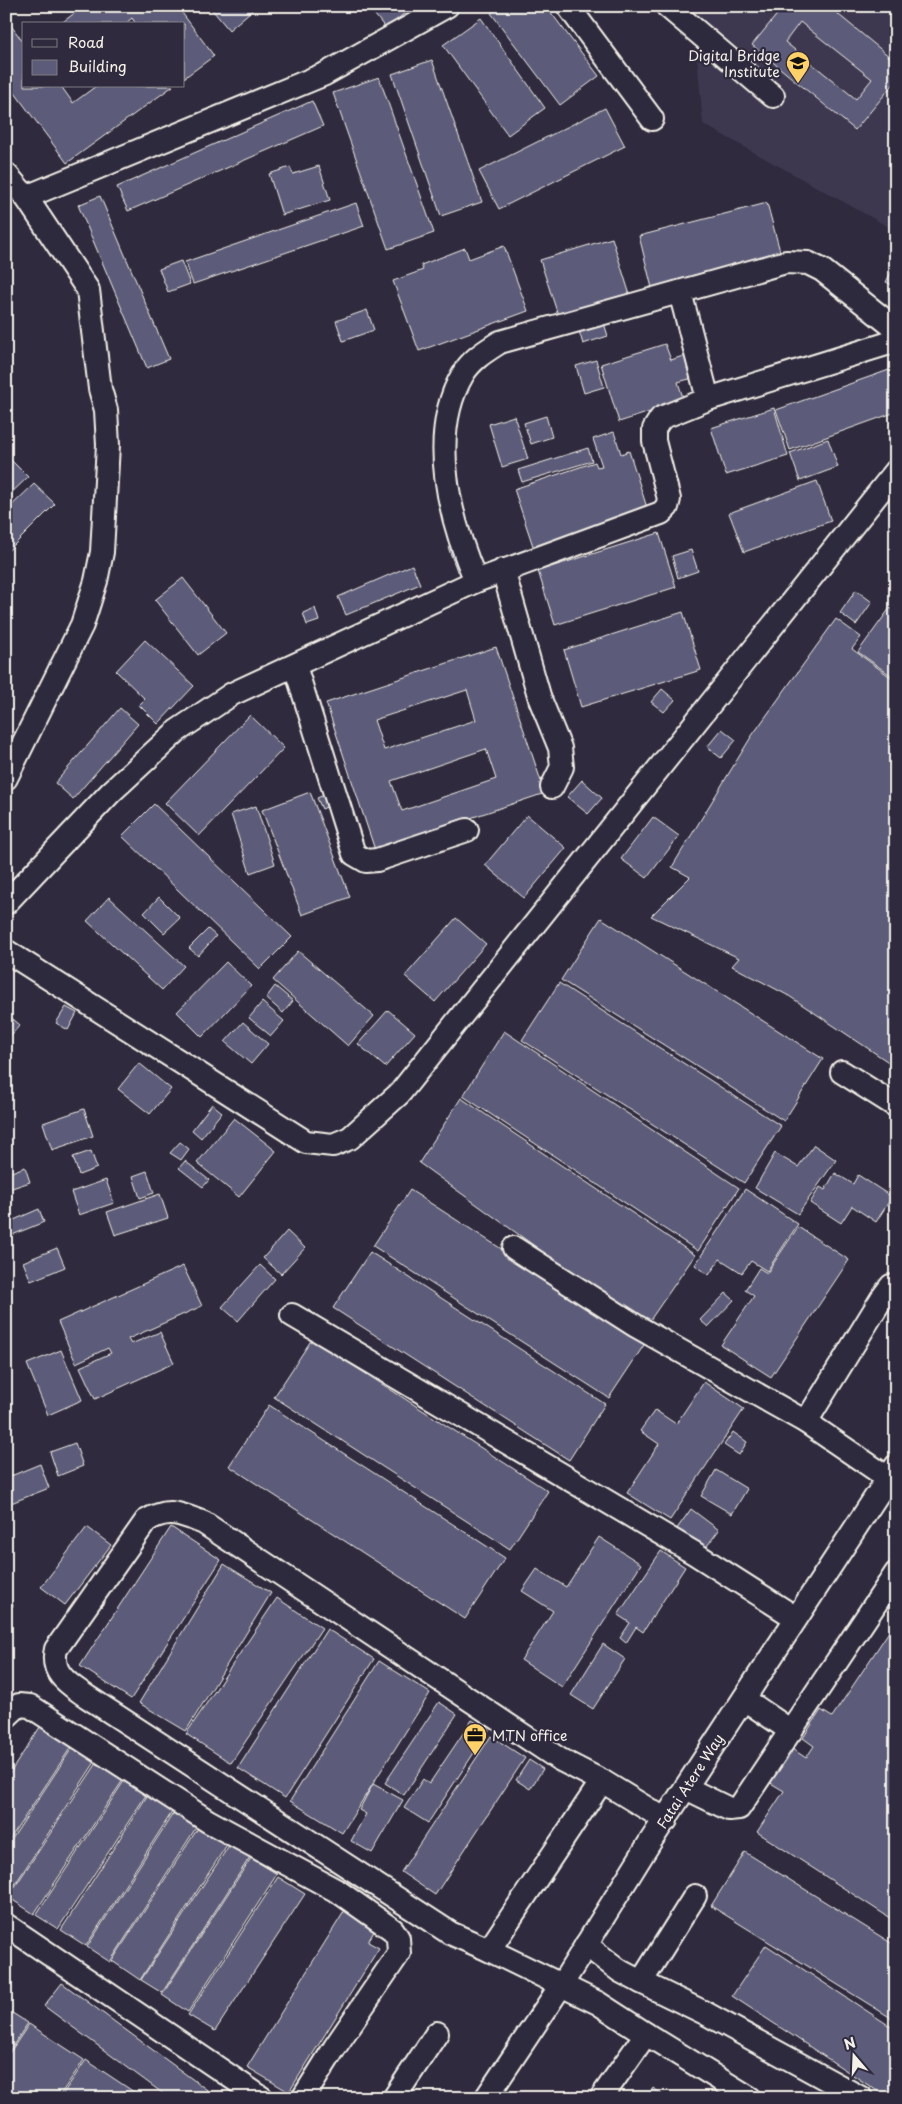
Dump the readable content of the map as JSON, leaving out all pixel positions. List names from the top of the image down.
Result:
{
  "streets": {
    "street": ["Fatai Atere Way"]
  },
  "places": {
    "school or university": ["Digital Bridge Institute"],
    "office": ["MTN office"]
  },
  "legend": ["Road", "Building"],
  "north": "top"
}
